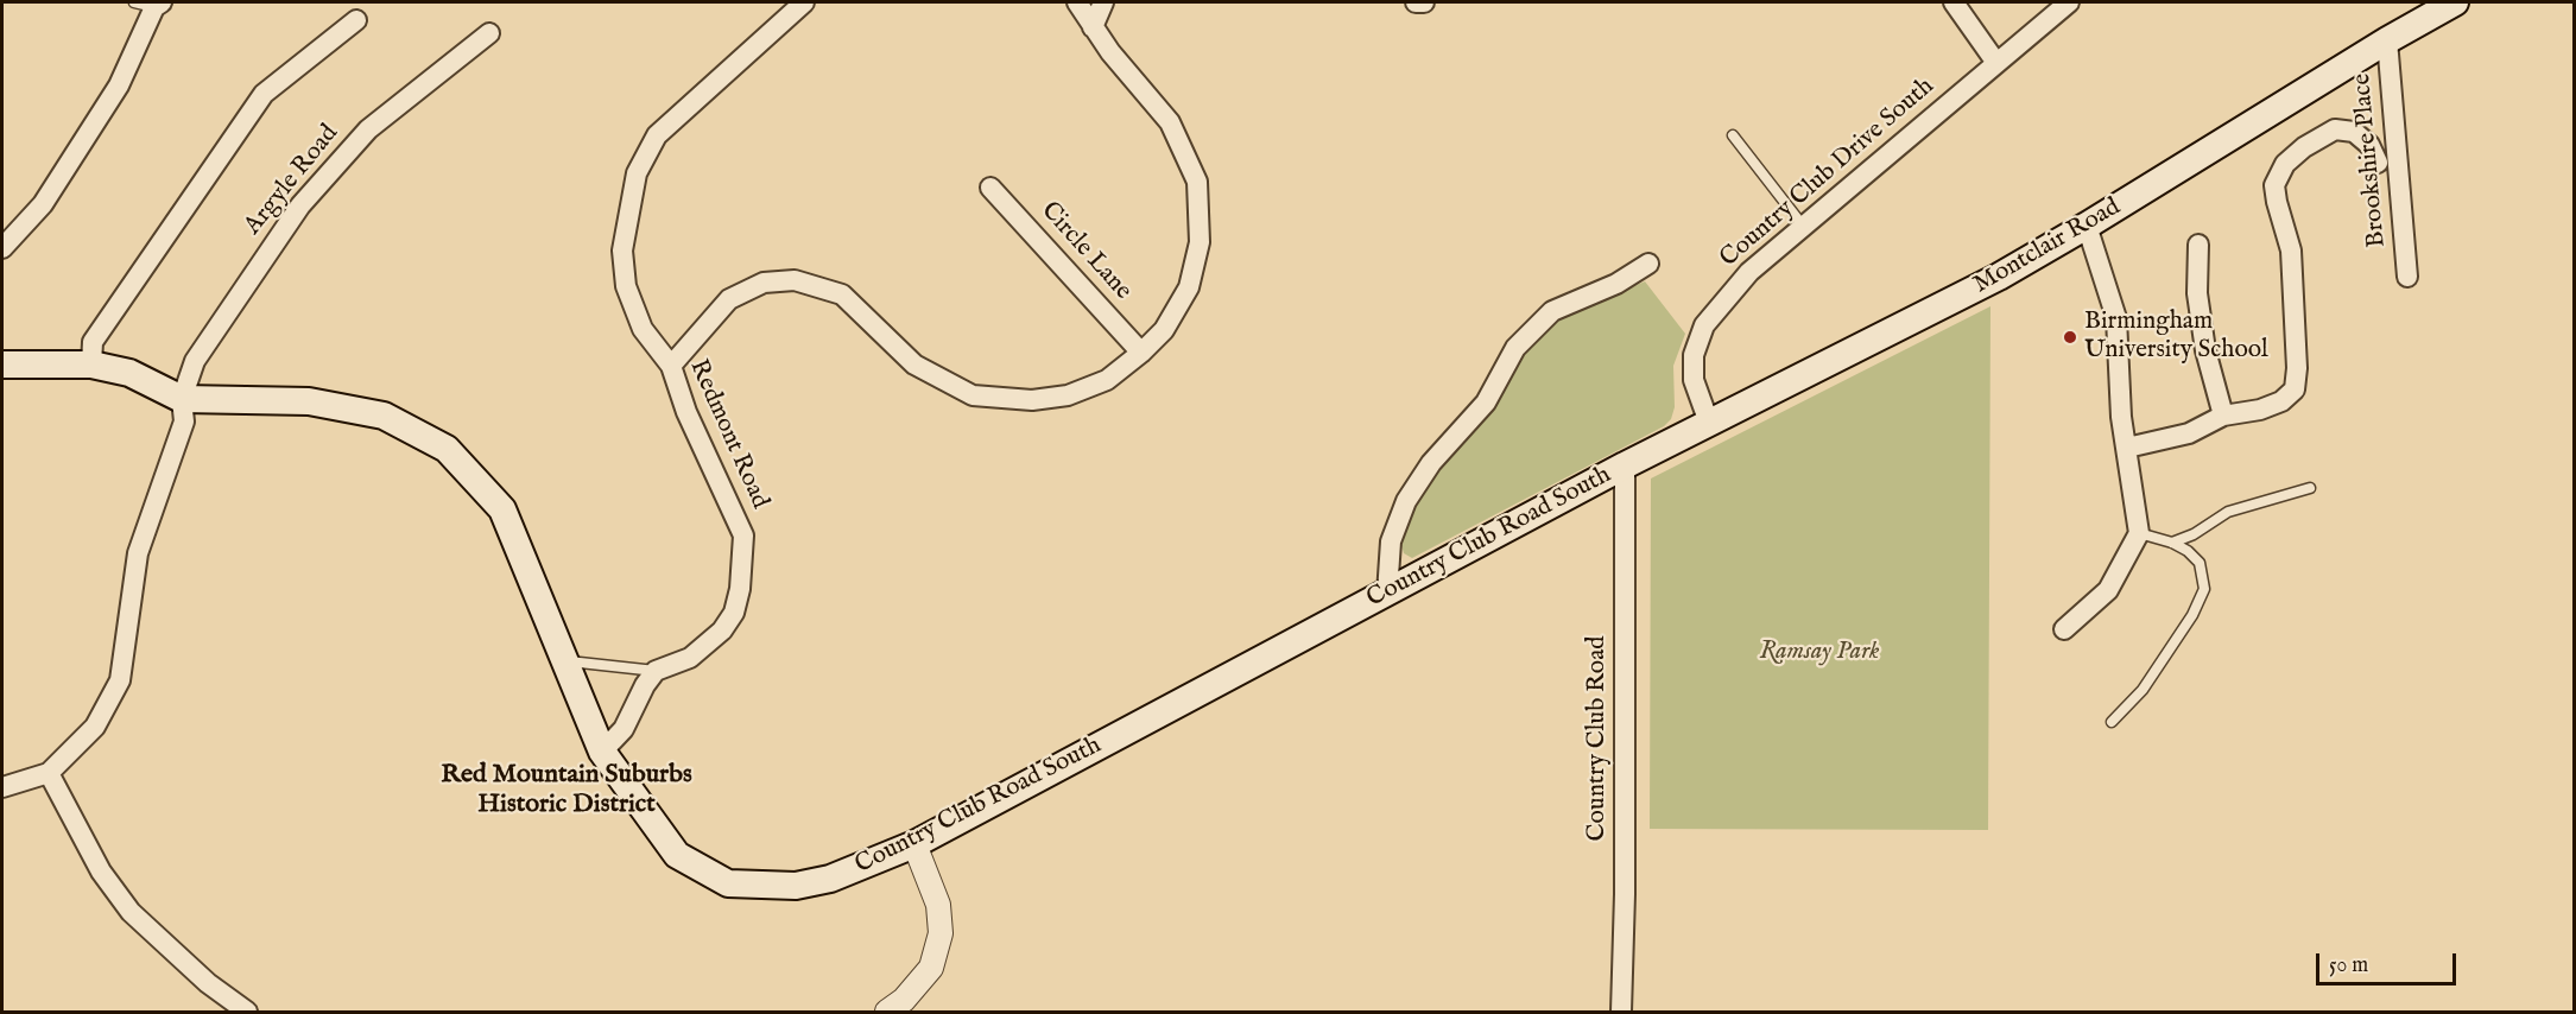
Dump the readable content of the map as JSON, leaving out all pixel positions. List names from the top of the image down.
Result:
{
  "streets": {
    "main road": ["Montclair Road", "Country Club Road South"],
    "street": [
      "Brookshire Place",
      "Country Club Drive South",
      "Argyle Road",
      "Circle Lane",
      "Redmont Road",
      "Country Club Road"
    ]
  },
  "crossings": [
    ["Brookshire Place", "Montclair Road"],
    ["Country Club Drive South", "Montclair Road"],
    ["Argyle Road", "Country Club Road South"],
    ["Montclair Road", "Country Club Road South"],
    ["Montclair Road", "Country Club Road"],
    ["Redmont Road", "Country Club Road South"],
    ["Country Club Road South", "Country Club Road"]
  ],
  "districts": ["Red Mountain Suburbs Historic District"],
  "parks": ["Ramsay Park"],
  "places": ["Birmingham University School"],
  "scale_bar": "50 m"
}
